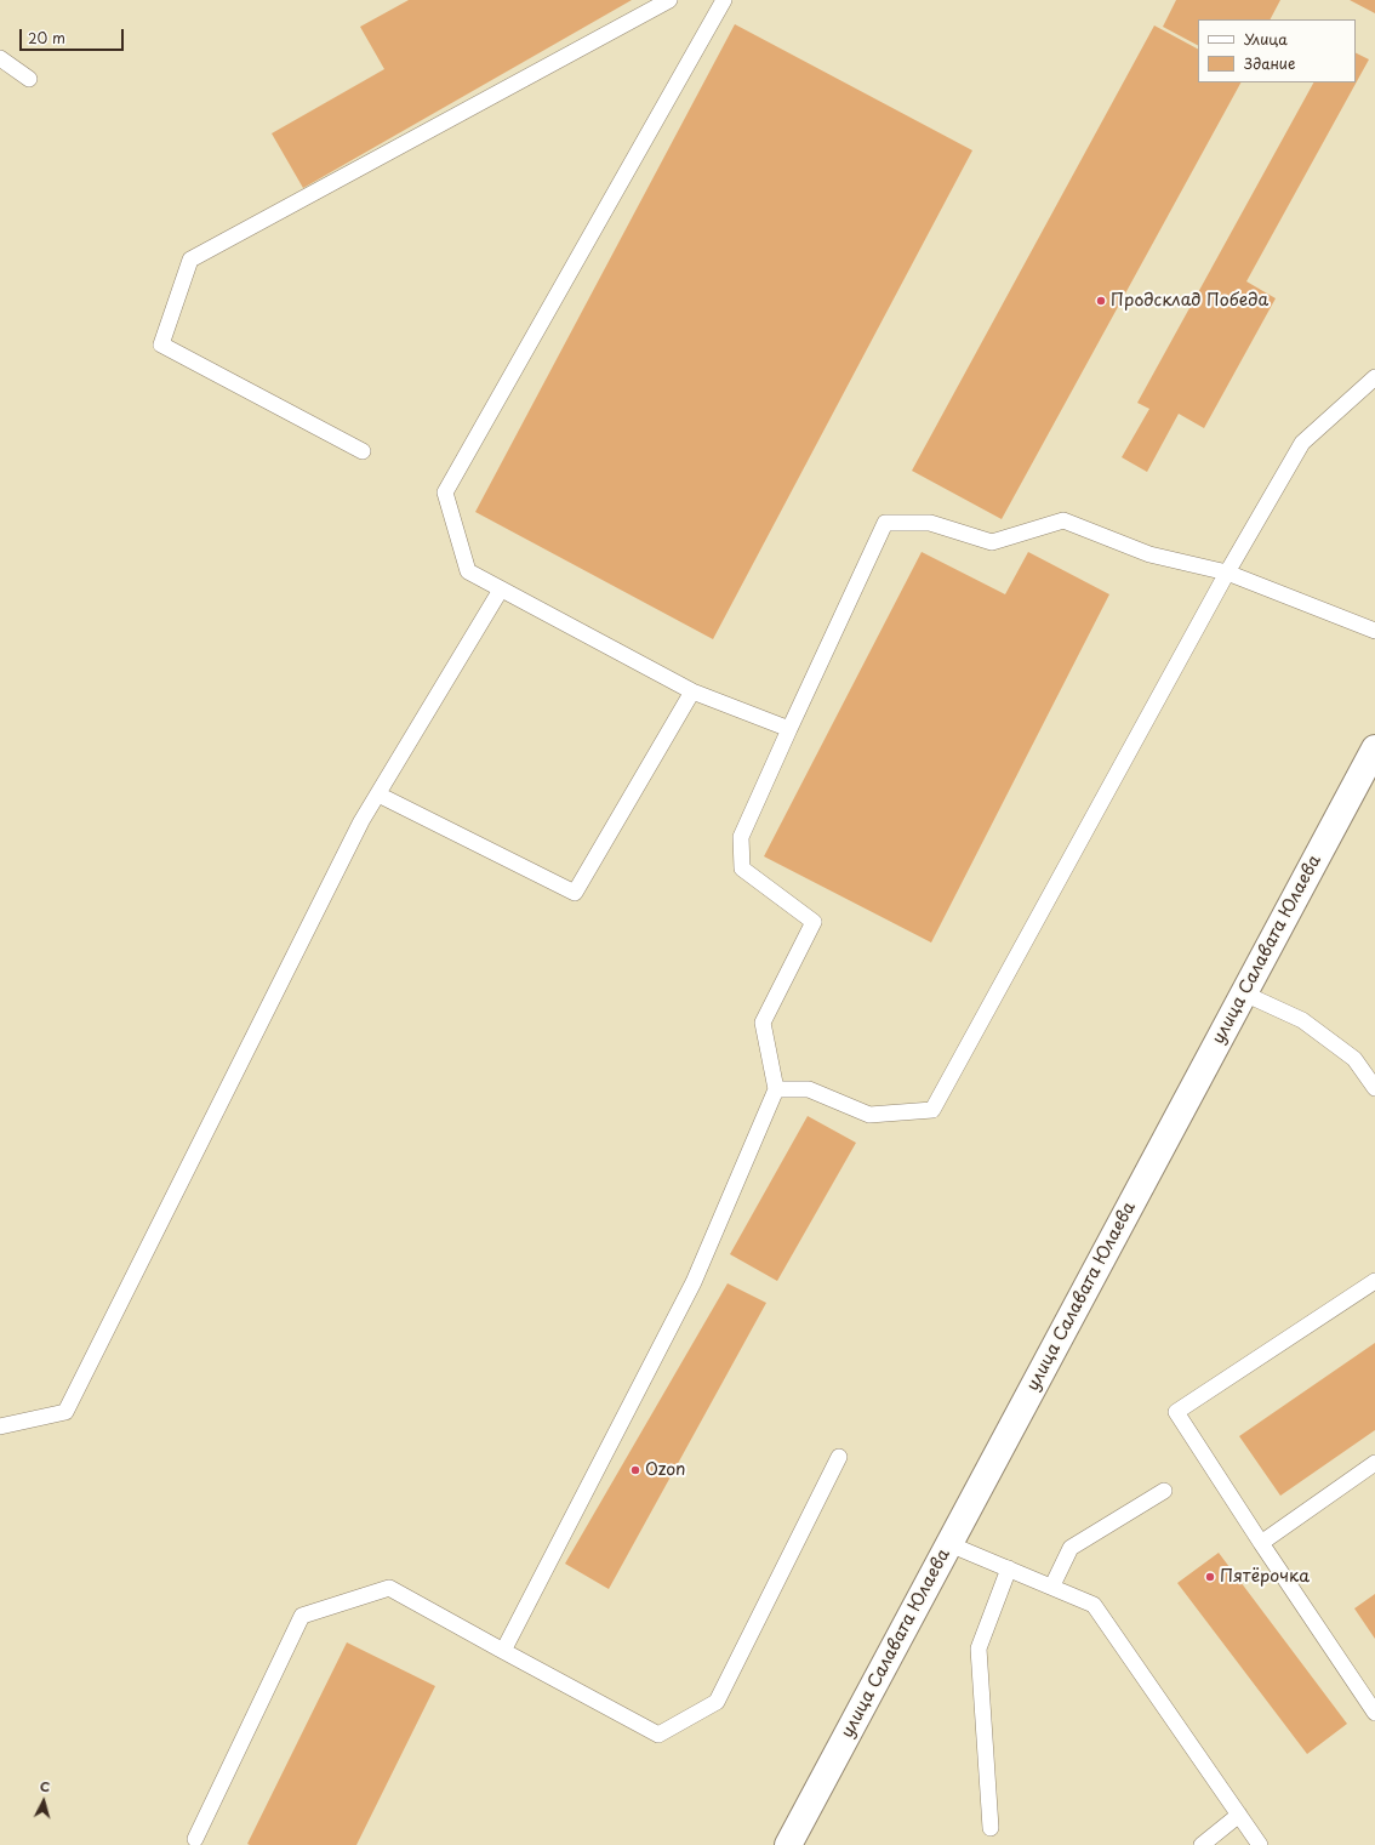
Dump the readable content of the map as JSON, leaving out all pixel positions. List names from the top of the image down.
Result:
{
  "streets": {
    "street": ["улица Салавата Юлаева"]
  },
  "places": ["Продсклад Победа", "Ozon", "Пятёрочка"],
  "legend": ["Улица", "Здание"],
  "scale_bar": "20 m",
  "north": "top"
}
